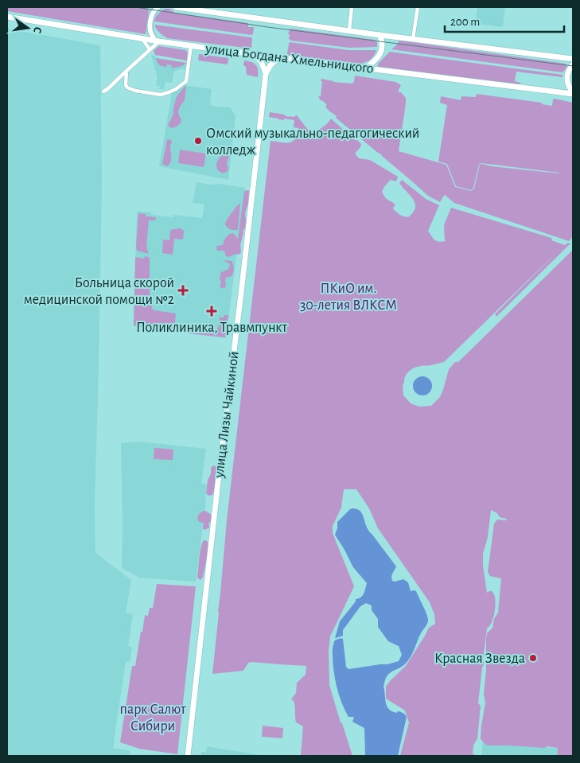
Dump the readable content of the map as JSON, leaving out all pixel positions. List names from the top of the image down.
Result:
{
  "streets": {
    "main road": ["улица Богдана Хмельницкого", "улица Лизы Чайкиной"]
  },
  "parks": ["ПКиО им. 30-летия ВЛКСМ", "парк Салют Сибири"],
  "places": {
    "other": ["Омский музыкально-педагогический колледж", "Красная Звезда"],
    "health": ["Больница скорой медицинской помощи №2", "Поликлиника, Травмпункт"]
  },
  "scale_bar": "200 m",
  "north": "right"
}
